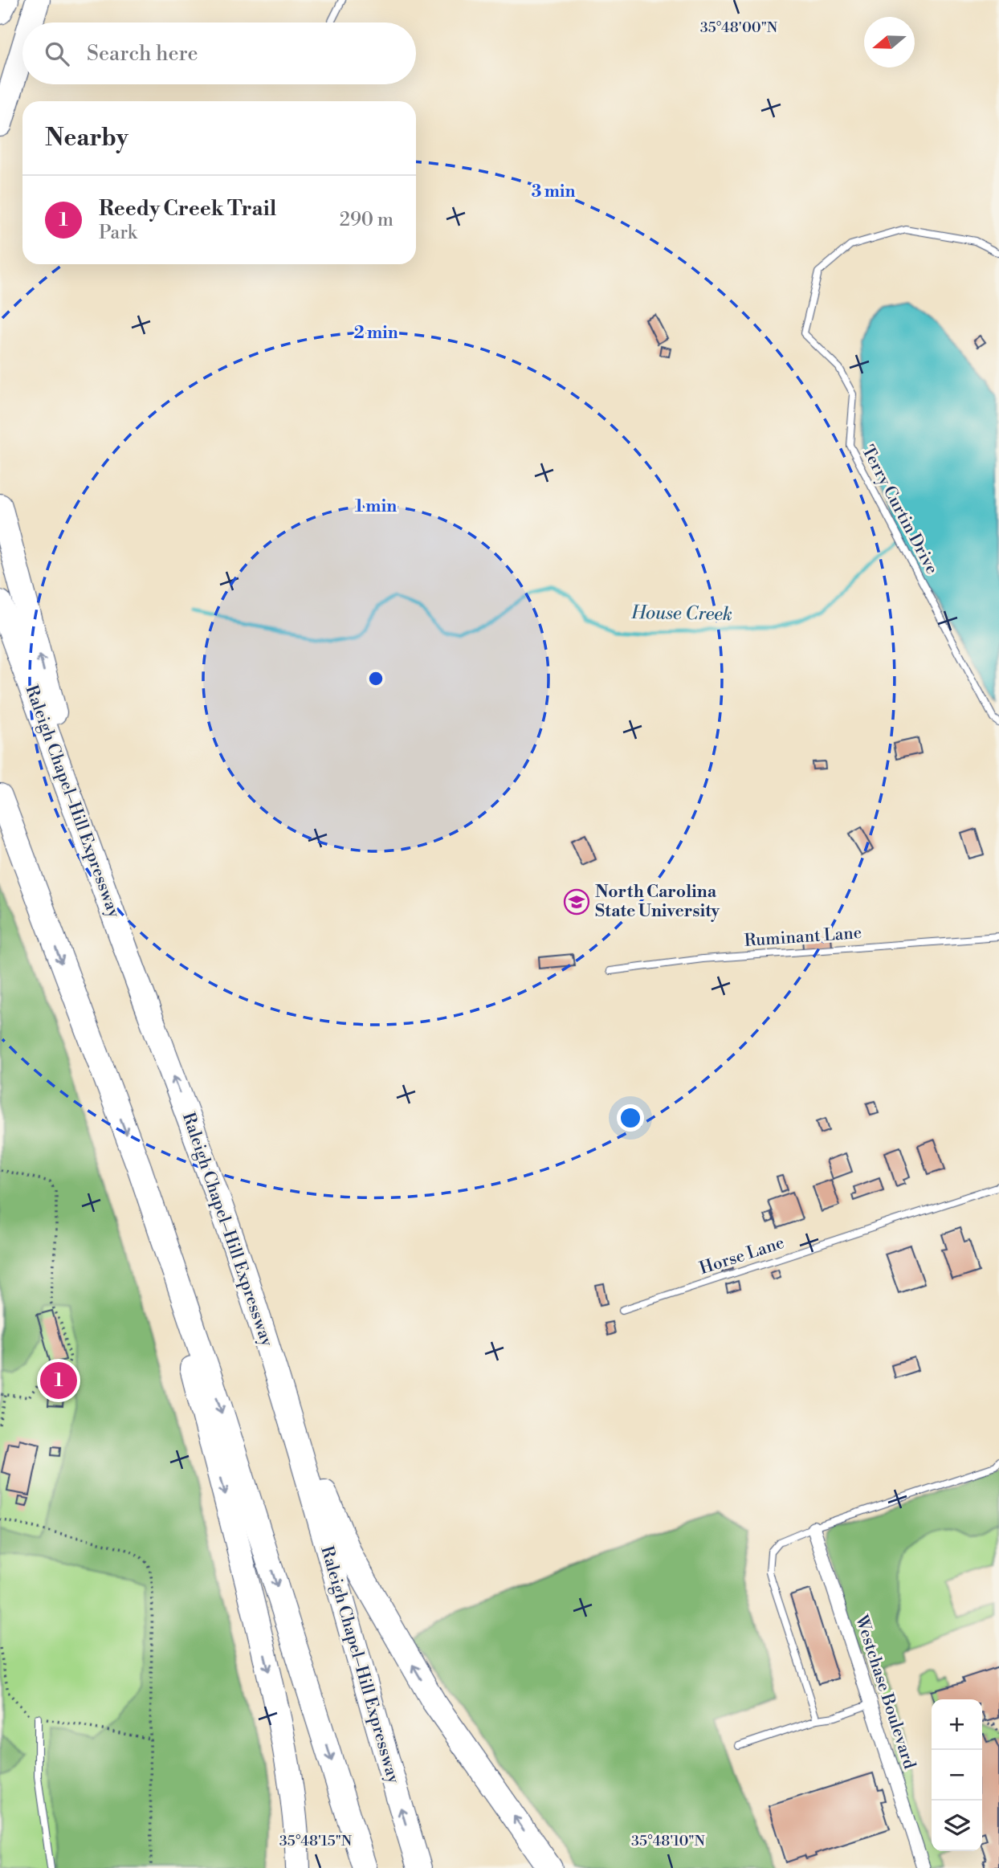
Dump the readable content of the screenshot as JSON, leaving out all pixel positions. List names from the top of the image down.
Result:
{
  "streets": {
    "highway": ["Raleigh Chapel–Hill Expressway"],
    "street": ["Westchase Boulevard"],
    "lane": ["Terry Curtin Drive", "Ruminant Lane", "Horse Lane"]
  },
  "water": ["House Creek"],
  "places": {
    "school or university": ["North Carolina State University"]
  },
  "north": "left",
  "page": {
    "search": "Search here",
    "heading": "Nearby",
    "list": [
      {
        "mark": "1",
        "name": "Reedy Creek Trail",
        "note": "Park",
        "value": "290 m"
      }
    ],
    "pins": "1",
    "map_buttons": ["+", "−"]
  },
  "coordinates": ["35°48'00\"N", "35°48'15\"N", "35°48'10\"N"],
  "rings": ["3 min", "2 min", "1 min"]
}
